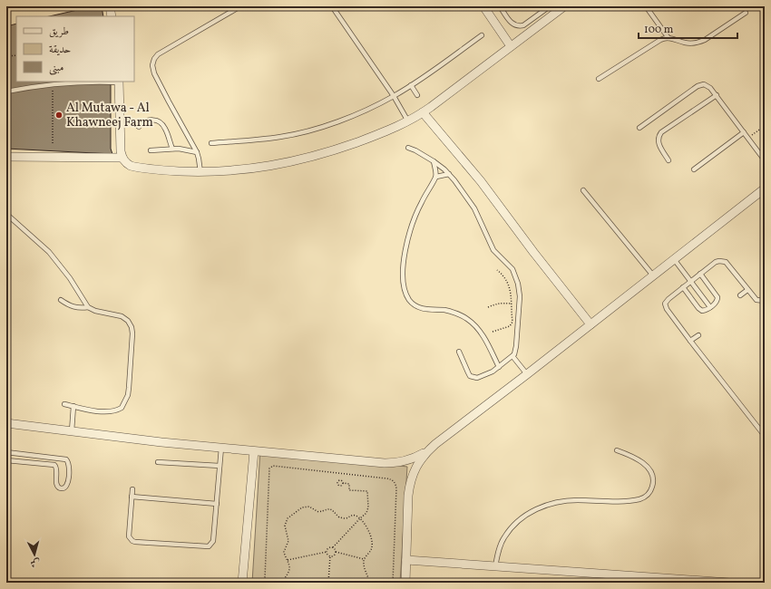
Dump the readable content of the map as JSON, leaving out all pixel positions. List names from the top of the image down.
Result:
{
  "places": ["Al Mutawa - Al Khawneej Farm"],
  "legend": ["طريق", "حديقة", "مبنى"],
  "scale_bar": "100 m",
  "north": "bottom"
}
